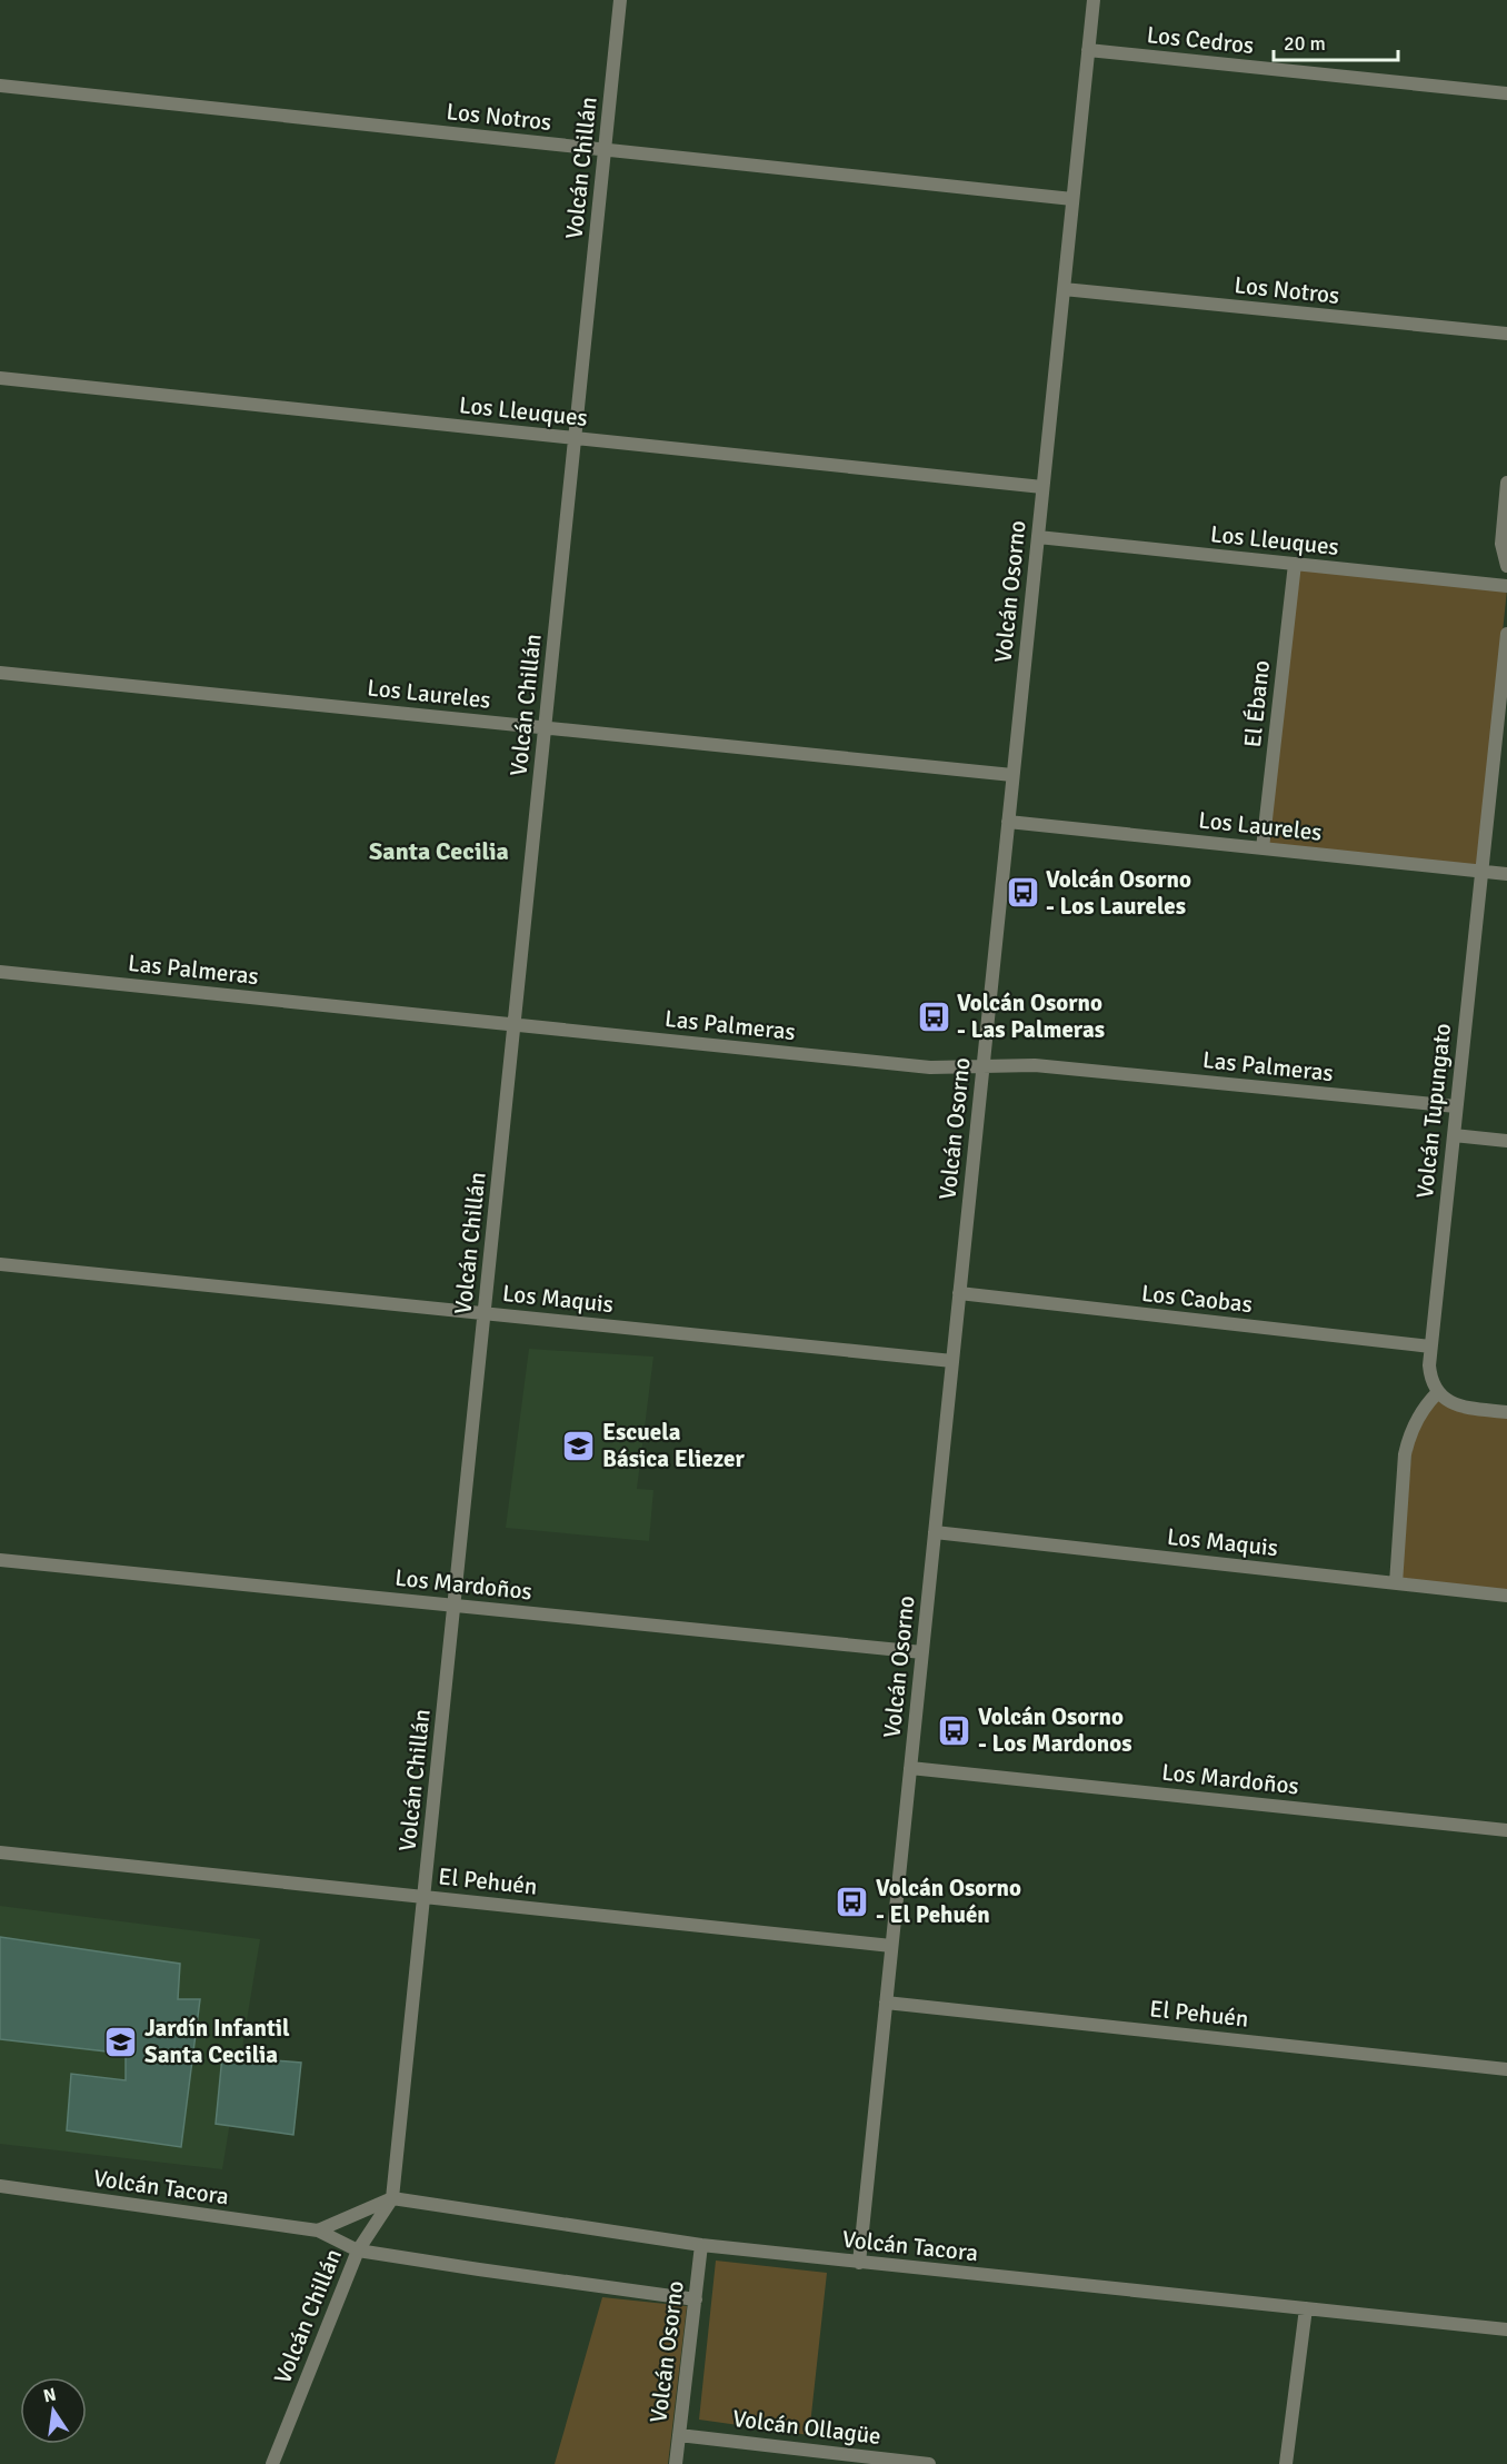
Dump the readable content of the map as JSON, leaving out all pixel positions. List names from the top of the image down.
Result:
{
  "streets": {
    "street": [
      "Los Cedros",
      "Los Notros",
      "Volcán Chillán",
      "Los Lleuques",
      "Volcán Osorno",
      "Los Laureles",
      "El Ébano",
      "Las Palmeras",
      "Volcán Tupungato",
      "Los Maquis",
      "Los Caobas",
      "Los Mardoños",
      "El Pehuén",
      "Volcán Tacora",
      "Volcán Ollagüe"
    ]
  },
  "crossings": [
    ["Los Cedros", "Volcán Osorno"],
    ["Los Notros", "Volcán Chillán"],
    ["Los Notros", "Volcán Osorno"],
    ["Volcán Chillán", "Los Lleuques"],
    ["Volcán Chillán", "Los Laureles"],
    ["Volcán Chillán", "Las Palmeras"],
    ["Volcán Chillán", "Los Maquis"],
    ["Volcán Chillán", "Los Mardoños"],
    ["Volcán Chillán", "El Pehuén"],
    ["Volcán Chillán", "Volcán Tacora"],
    ["Los Lleuques", "Volcán Osorno"],
    ["Los Lleuques", "El Ébano"],
    ["Volcán Osorno", "Los Laureles"],
    ["Volcán Osorno", "Las Palmeras"],
    ["Volcán Osorno", "Los Maquis"],
    ["Volcán Osorno", "Los Caobas"],
    ["Volcán Osorno", "Los Mardoños"],
    ["Volcán Osorno", "El Pehuén"],
    ["Volcán Osorno", "Volcán Tacora"],
    ["Volcán Osorno", "Volcán Ollagüe"],
    ["Los Laureles", "El Ébano"],
    ["Los Laureles", "Volcán Tupungato"],
    ["Las Palmeras", "Volcán Tupungato"],
    ["Volcán Tupungato", "Los Caobas"]
  ],
  "districts": ["Santa Cecilia"],
  "places": {
    "bus stop": [
      "Volcán Osorno - Los Laureles",
      "Volcán Osorno - Las Palmeras",
      "Volcán Osorno - Los Mardonos",
      "Volcán Osorno - El Pehuén"
    ],
    "school or university": ["Escuela Básica Eliezer", "Jardín Infantil Santa Cecilia"]
  },
  "scale_bar": "20 m",
  "north": "top"
}
